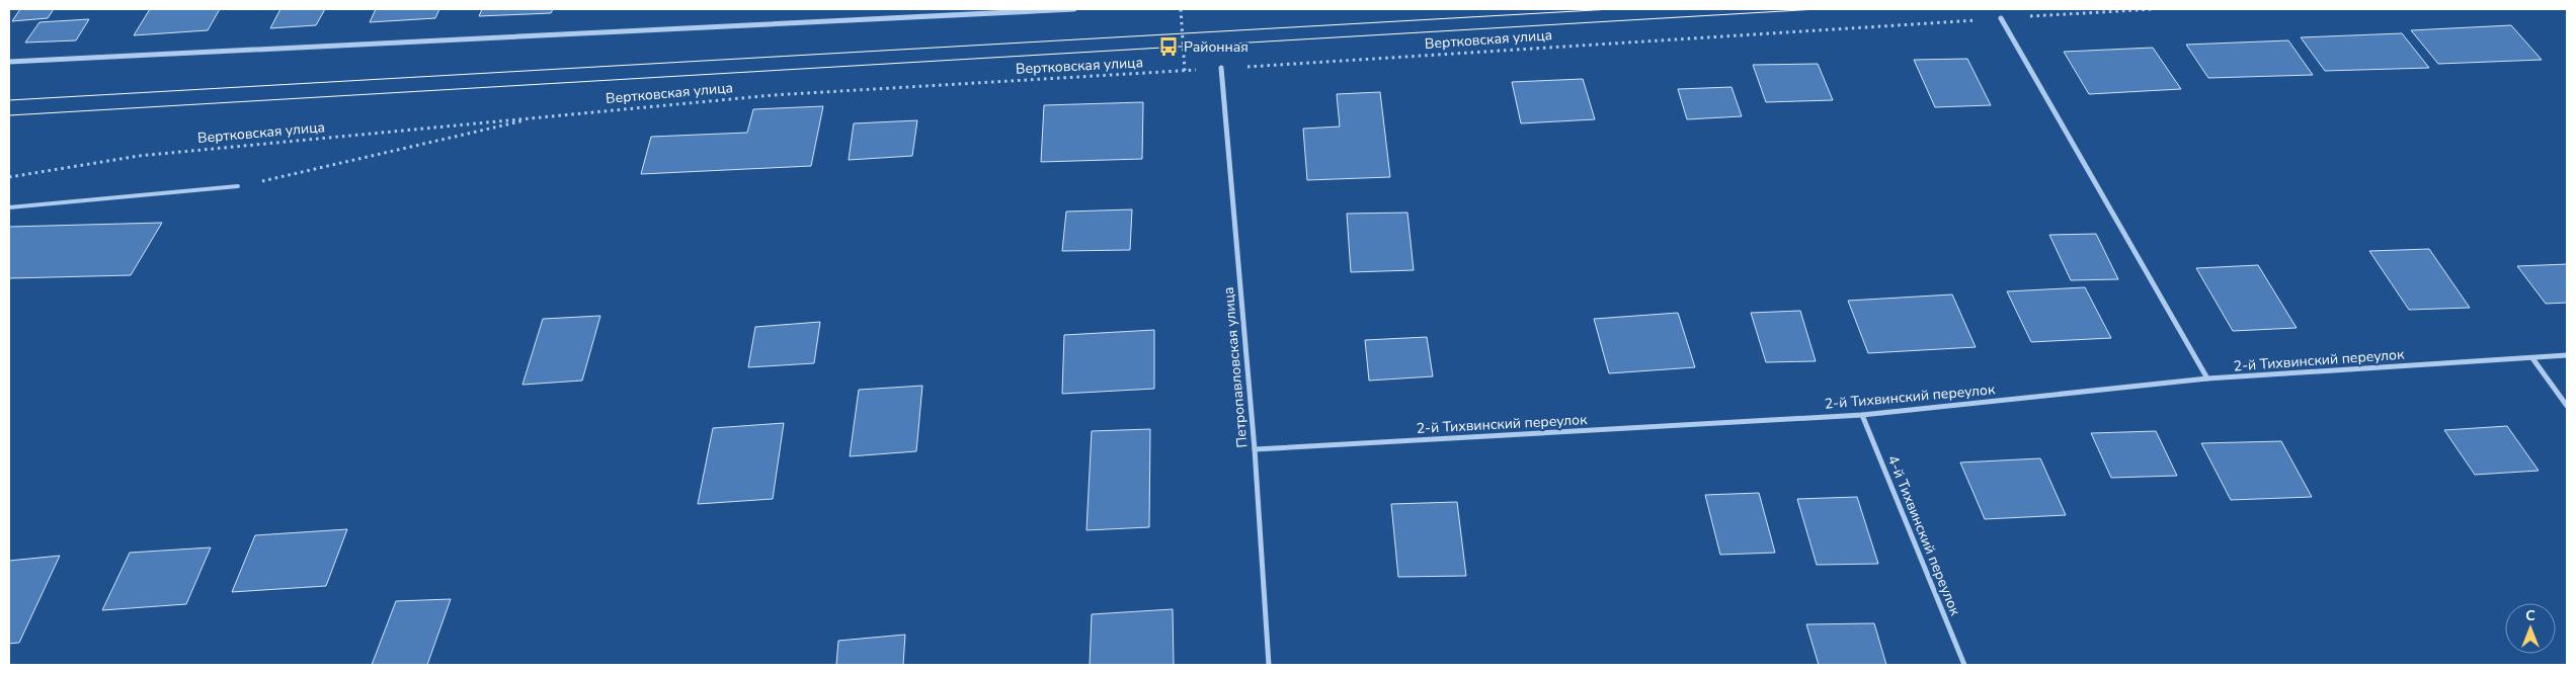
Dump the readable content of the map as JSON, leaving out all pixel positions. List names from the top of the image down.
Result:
{
  "streets": {
    "street": ["2-й Тихвинский переулок", "Петропавловская улица", "4-й Тихвинский переулок"],
    "path": ["Вертковская улица"]
  },
  "crossings": [
    ["Вертковская улица", "Петропавловская улица"],
    ["2-й Тихвинский переулок", "Петропавловская улица"],
    ["2-й Тихвинский переулок", "4-й Тихвинский переулок"]
  ],
  "places": {
    "bus stop": ["Районная"]
  },
  "north": "top"
}
